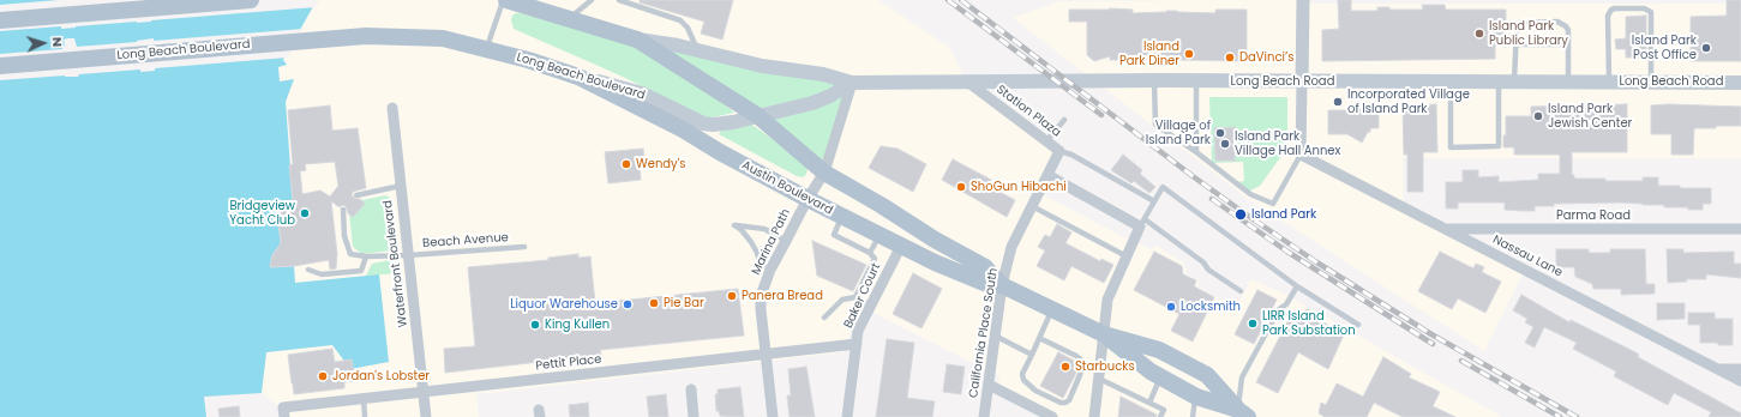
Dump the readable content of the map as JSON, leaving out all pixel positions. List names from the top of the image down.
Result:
{
  "streets": {
    "main road": ["Long Beach Boulevard", "Long Beach Road", "Austin Boulevard"],
    "street": [
      "Station Plaza",
      "Parma Road",
      "Marina Path",
      "Nassau Lane",
      "Waterfront Boulevard",
      "Baker Court",
      "California Place South",
      "Pettit Place"
    ],
    "lane": ["Beach Avenue"]
  },
  "crossings": [
    ["Long Beach Boulevard", "Long Beach Road"],
    ["Long Beach Boulevard", "Austin Boulevard"],
    ["Long Beach Boulevard", "Marina Path"],
    ["Long Beach Road", "Station Plaza"],
    ["Long Beach Road", "Marina Path"],
    ["Station Plaza", "California Place South"],
    ["Austin Boulevard", "Marina Path"],
    ["Austin Boulevard", "Baker Court"],
    ["Austin Boulevard", "California Place South"],
    ["Parma Road", "Nassau Lane"],
    ["Beach Avenue", "Waterfront Boulevard"],
    ["Marina Path", "Pettit Place"],
    ["Waterfront Boulevard", "Pettit Place"],
    ["Baker Court", "Pettit Place"]
  ],
  "places": [
    "Island Park Public Library",
    "Island Park Post Office",
    "Island Park Diner",
    "DaVinci’s",
    "Incorporated Village of Island Park",
    "Island Park Jewish Center",
    "Village of Island Park",
    "Island Park Village Hall Annex",
    "Wendy's",
    "ShoGun Hibachi",
    "Bridgeview Yacht Club",
    "Island Park",
    "Panera Bread",
    "Pie Bar",
    "Liquor Warehouse",
    "Locksmith",
    "LIRR Island Park Substation",
    "King Kullen",
    "Starbucks",
    "Jordan's Lobster"
  ],
  "north": "right"
}
